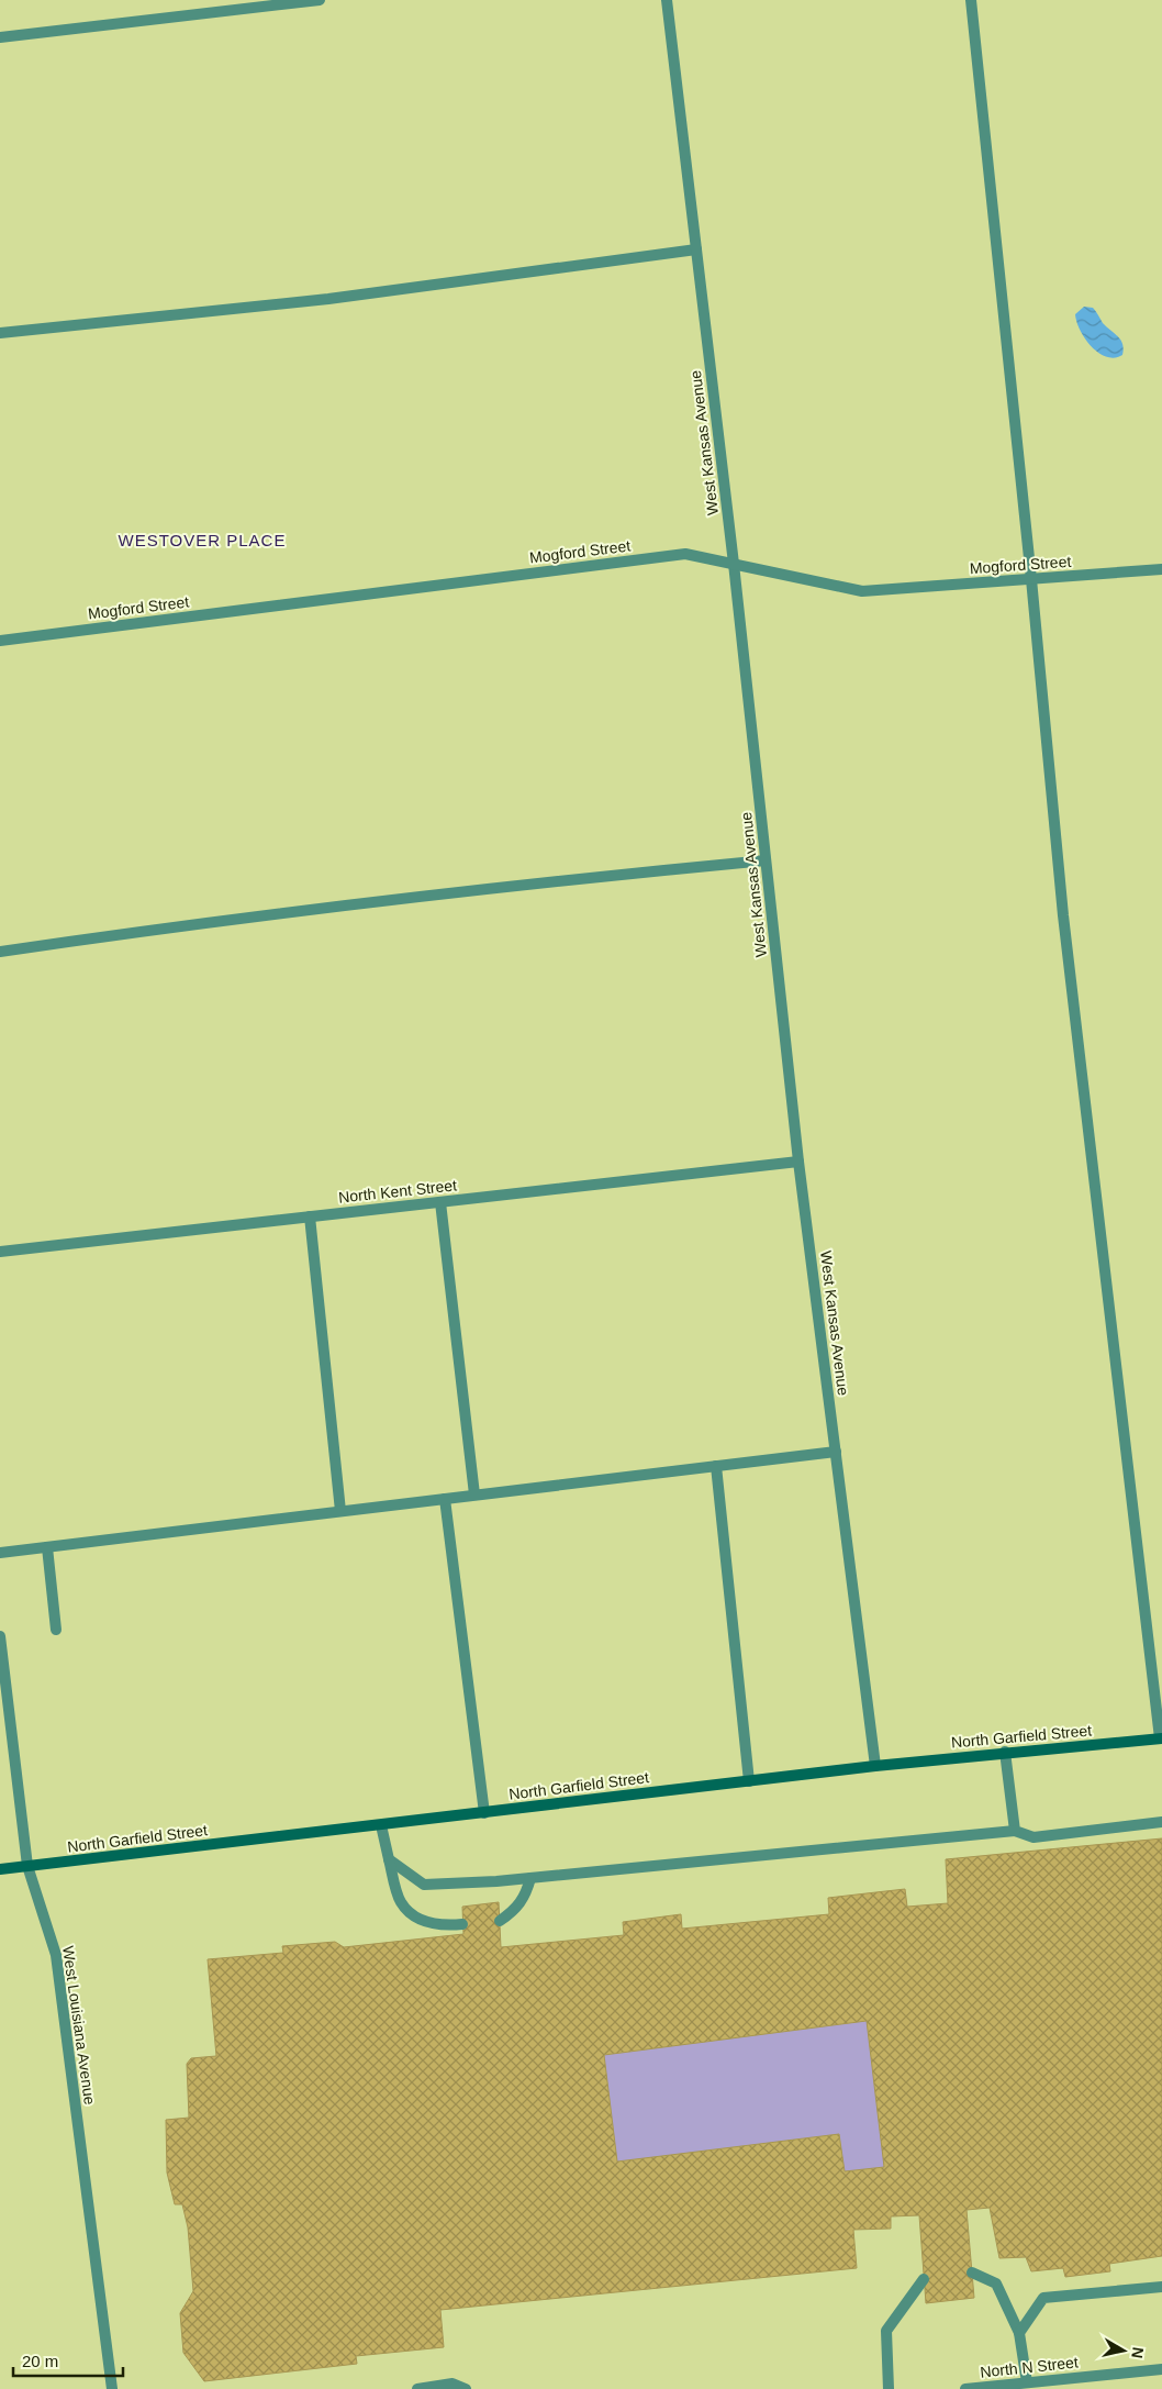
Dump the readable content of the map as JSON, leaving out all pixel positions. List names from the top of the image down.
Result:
{
  "streets": {
    "main road": ["North Garfield Street"],
    "street": [
      "West Kansas Avenue",
      "Mogford Street",
      "North Kent Street",
      "West Louisiana Avenue",
      "North N Street"
    ]
  },
  "crossings": [
    ["West Kansas Avenue", "Mogford Street"],
    ["West Kansas Avenue", "North Kent Street"],
    ["West Kansas Avenue", "North Garfield Street"],
    ["North Garfield Street", "West Louisiana Avenue"]
  ],
  "districts": ["WESTOVER PLACE"],
  "scale_bar": "20 m",
  "north": "right"
}
